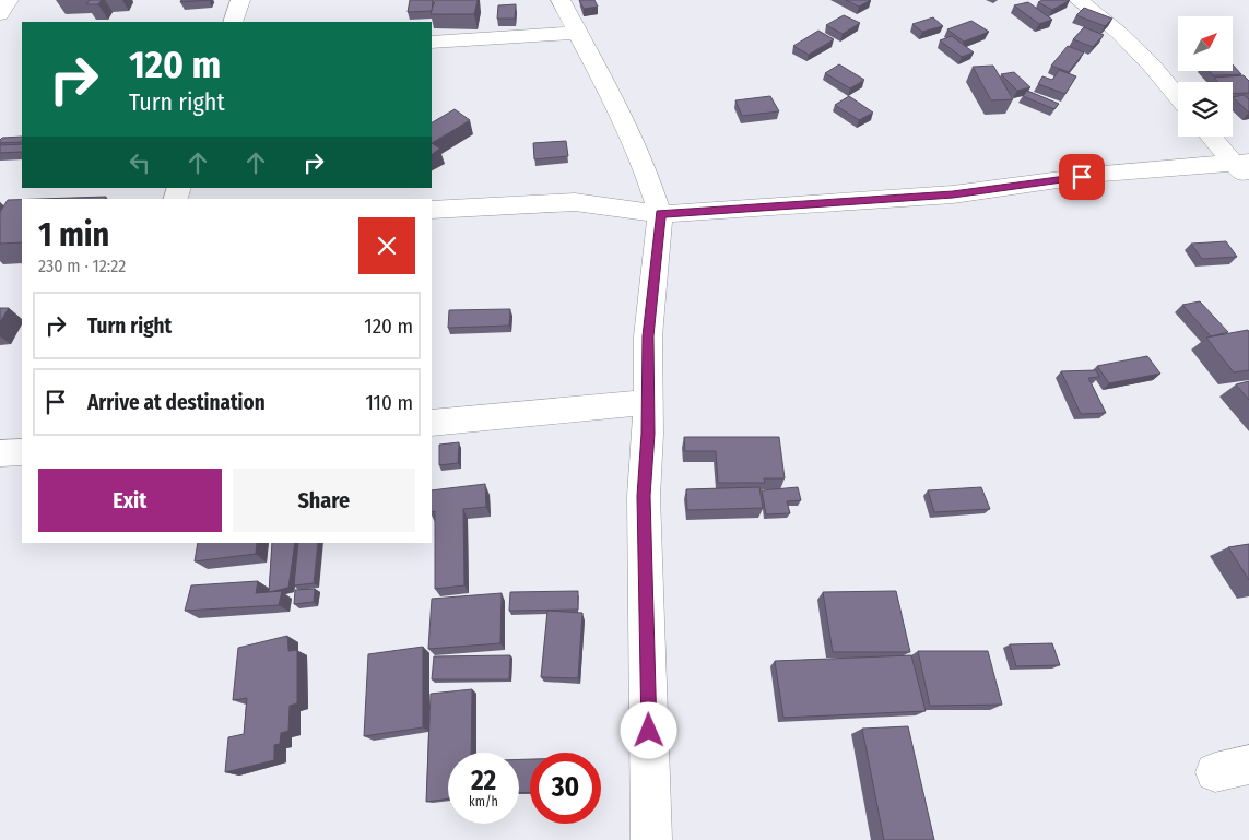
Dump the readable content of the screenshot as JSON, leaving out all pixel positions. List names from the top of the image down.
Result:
{
  "north": "top right",
  "page": {
    "turn": ["120 m", "Turn right"],
    "heading": ["1 min", "230 m · 12:22"],
    "list": [
      {
        "name": "Turn right",
        "value": "120 m"
      },
      {
        "name": "Arrive at destination",
        "value": "110 m"
      }
    ],
    "buttons": ["Exit", "Share"],
    "speed": "22 km/h",
    "limit": "30"
  }
}
